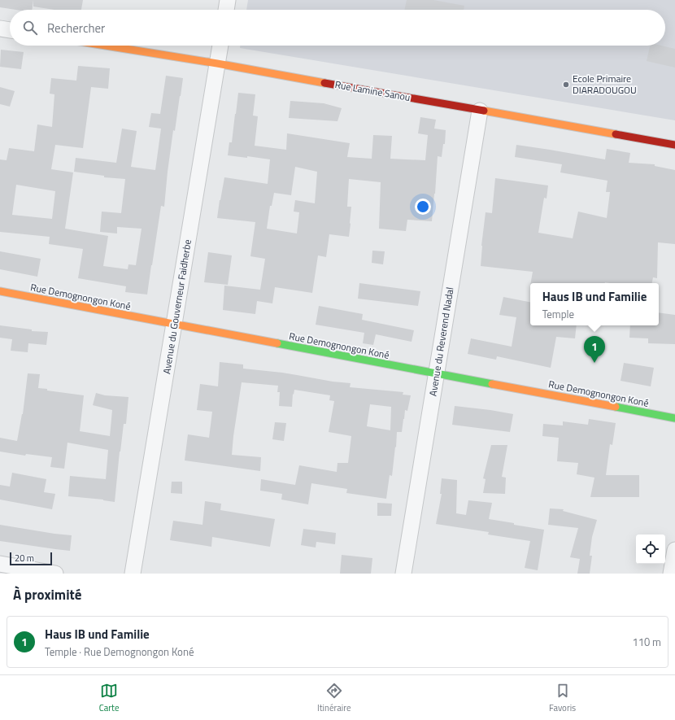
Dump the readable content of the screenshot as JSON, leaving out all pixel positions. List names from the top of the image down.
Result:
{
  "streets": {
    "street": [
      "Rue Lamine Sanou",
      "Rue Demognongon Koné",
      "Avenue du Gouverneur Faidherbe",
      "Avenue du Reverend Nadal"
    ]
  },
  "crossings": [
    ["Rue Lamine Sanou", "Avenue du Gouverneur Faidherbe"],
    ["Rue Lamine Sanou", "Avenue du Reverend Nadal"],
    ["Rue Demognongon Koné", "Avenue du Gouverneur Faidherbe"],
    ["Rue Demognongon Koné", "Avenue du Reverend Nadal"]
  ],
  "places": ["Ecole Primaire DIARADOUGOU"],
  "scale_bar": "20 m",
  "page": {
    "search": "Rechercher",
    "popup": ["Haus IB und Familie", "Temple"],
    "pins": "1",
    "scale": "20 m",
    "heading": "À proximité",
    "list": [
      {
        "mark": "1",
        "name": "Haus IB und Familie",
        "note": "Temple · Rue Demognongon Koné",
        "value": "110 m"
      }
    ],
    "nav": ["Carte", "Itinéraire", "Favoris"]
  }
}
